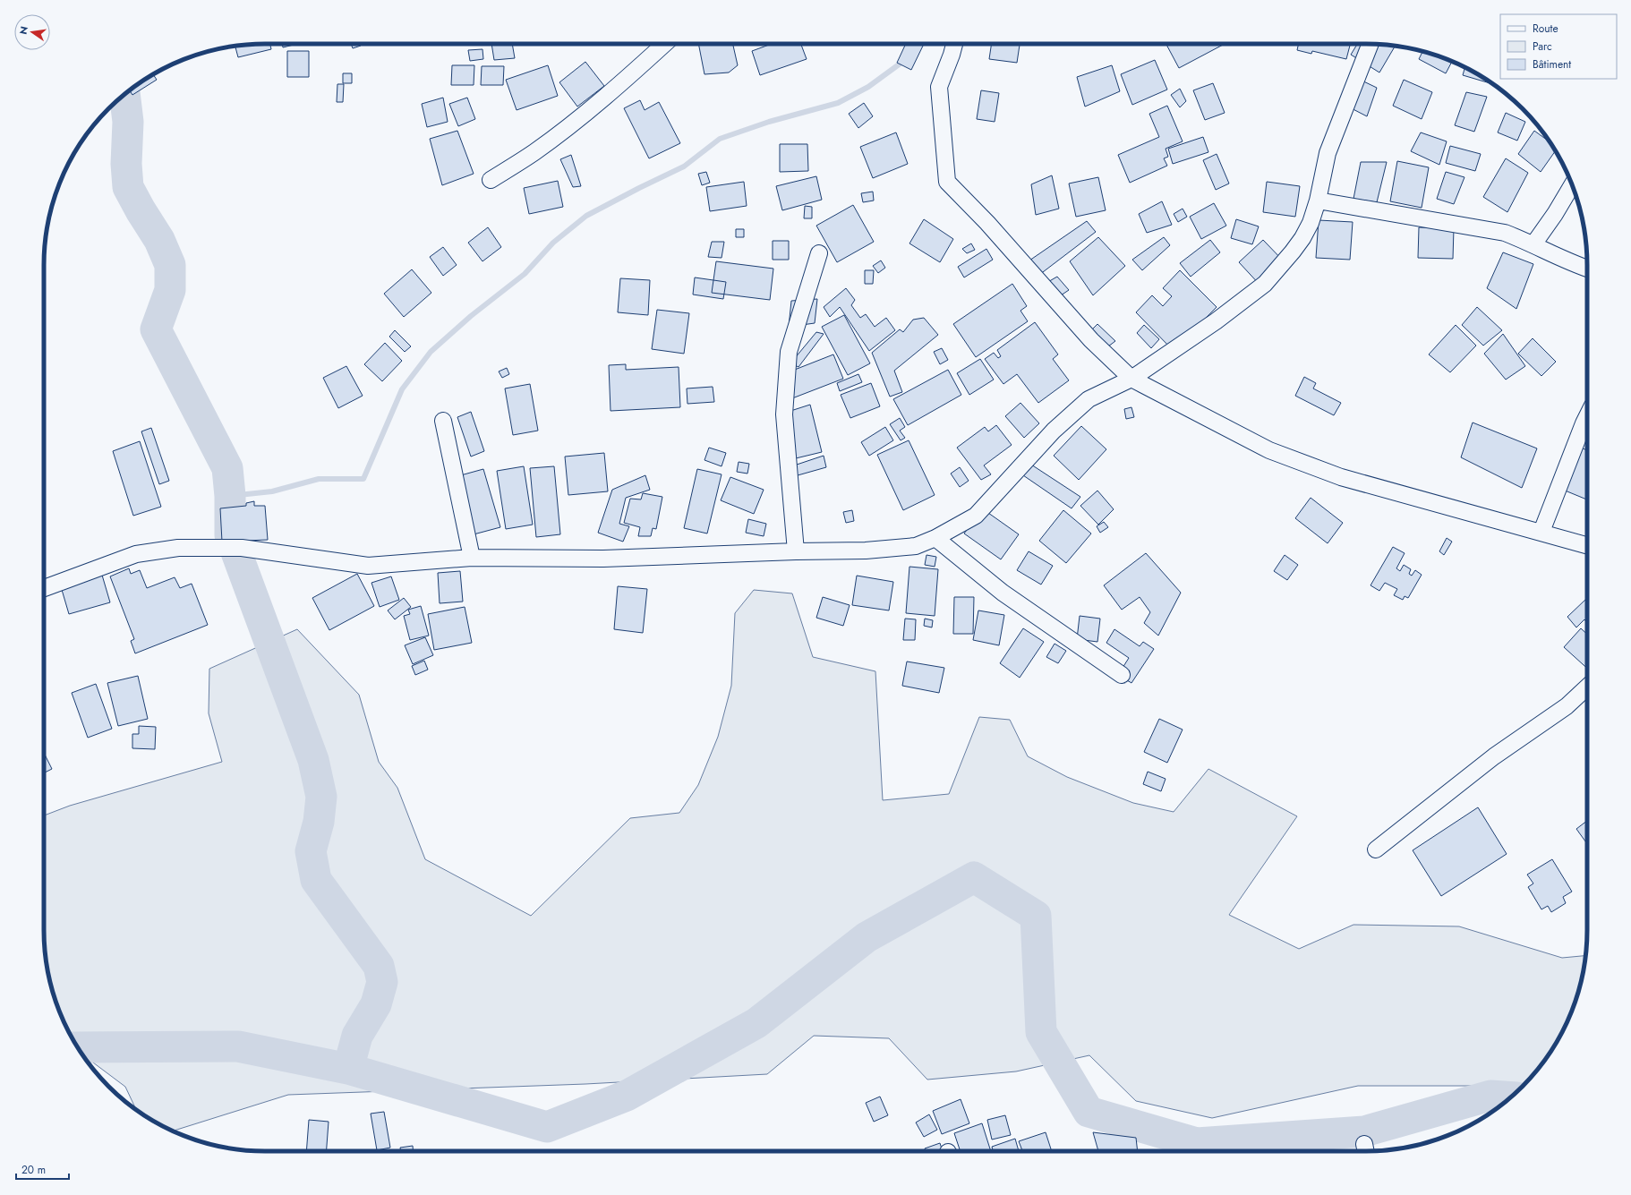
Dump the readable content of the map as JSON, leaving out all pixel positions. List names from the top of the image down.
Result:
{
  "legend": ["Route", "Parc", "Bâtiment"],
  "scale_bar": "20 m",
  "north": "left"
}
